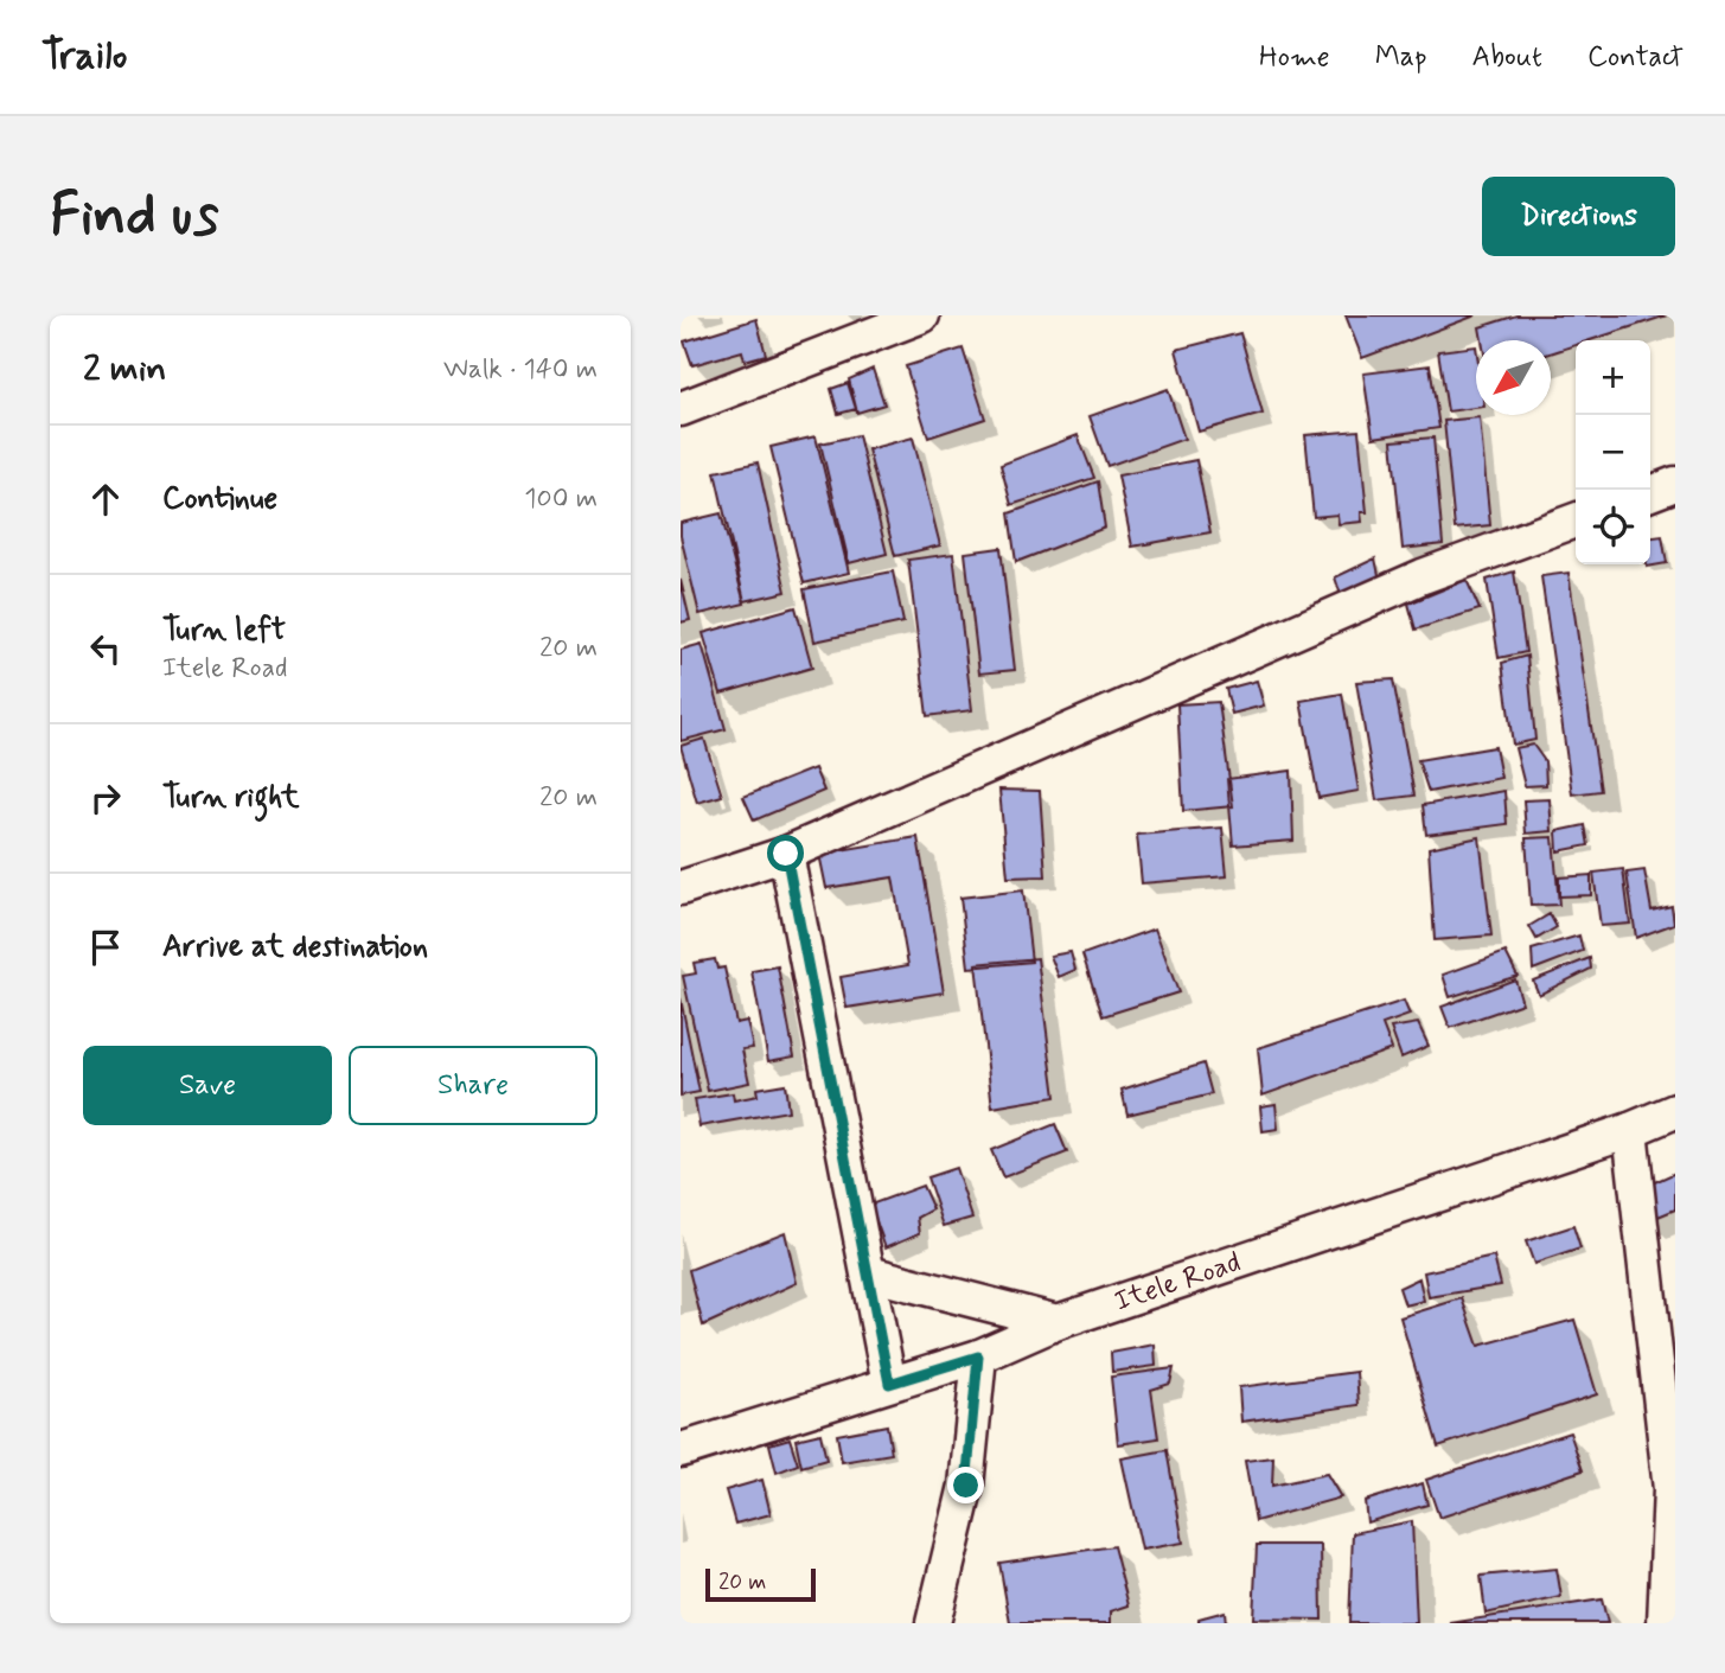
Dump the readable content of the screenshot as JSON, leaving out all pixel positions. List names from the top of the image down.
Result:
{
  "streets": {
    "street": ["Itele Road"]
  },
  "scale_bar": "20 m",
  "north": "bottom left",
  "page": {
    "header": "Trailo",
    "nav": [
      "Home",
      "Map",
      "About",
      "Contact"
    ],
    "buttons": [
      "Directions",
      ["Save", "Share"]
    ],
    "title": "Find us",
    "heading": ["2 min", "Walk · 140 m"],
    "map_buttons": ["+", "−"],
    "list": [
      ["Continue", "100 m"],
      ["Turn left", "Itele Road", "20 m"],
      ["Turn right", "20 m"],
      "Arrive at destination"
    ],
    "scale": "20 m"
  }
}
